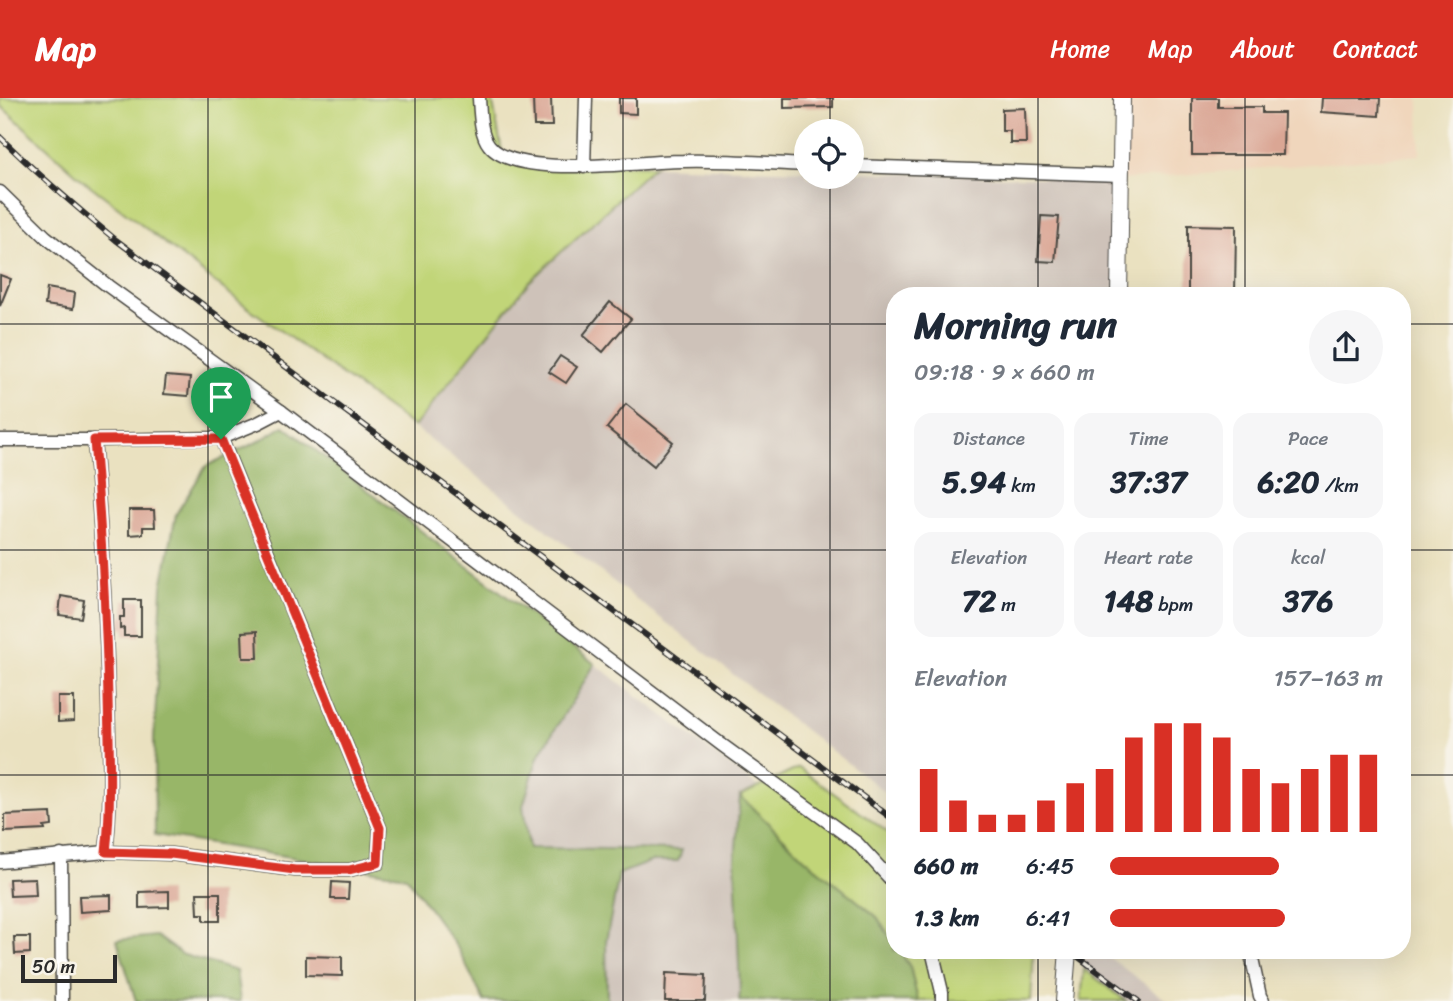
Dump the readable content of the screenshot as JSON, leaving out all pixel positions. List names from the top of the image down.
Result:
{
  "scale_bar": "50 m",
  "page": {
    "header": "Map",
    "nav": [
      "Home",
      "Map",
      "About",
      "Contact"
    ],
    "heading": ["Morning run", "09:18 · 9 × 660 m"],
    "stats": [
      ["Distance", "5.94 km"],
      ["Time", "37:37"],
      ["Pace", "6:20 /km"],
      ["Elevation", "72 m"],
      ["Heart rate", "148 bpm"],
      ["kcal", "376"]
    ],
    "chart": ["Elevation", "157–163 m"],
    "list": [
      {
        "name": "660 m",
        "note": "6:45"
      },
      {
        "name": "1.3 km",
        "note": "6:41"
      }
    ],
    "scale": "50 m"
  }
}
